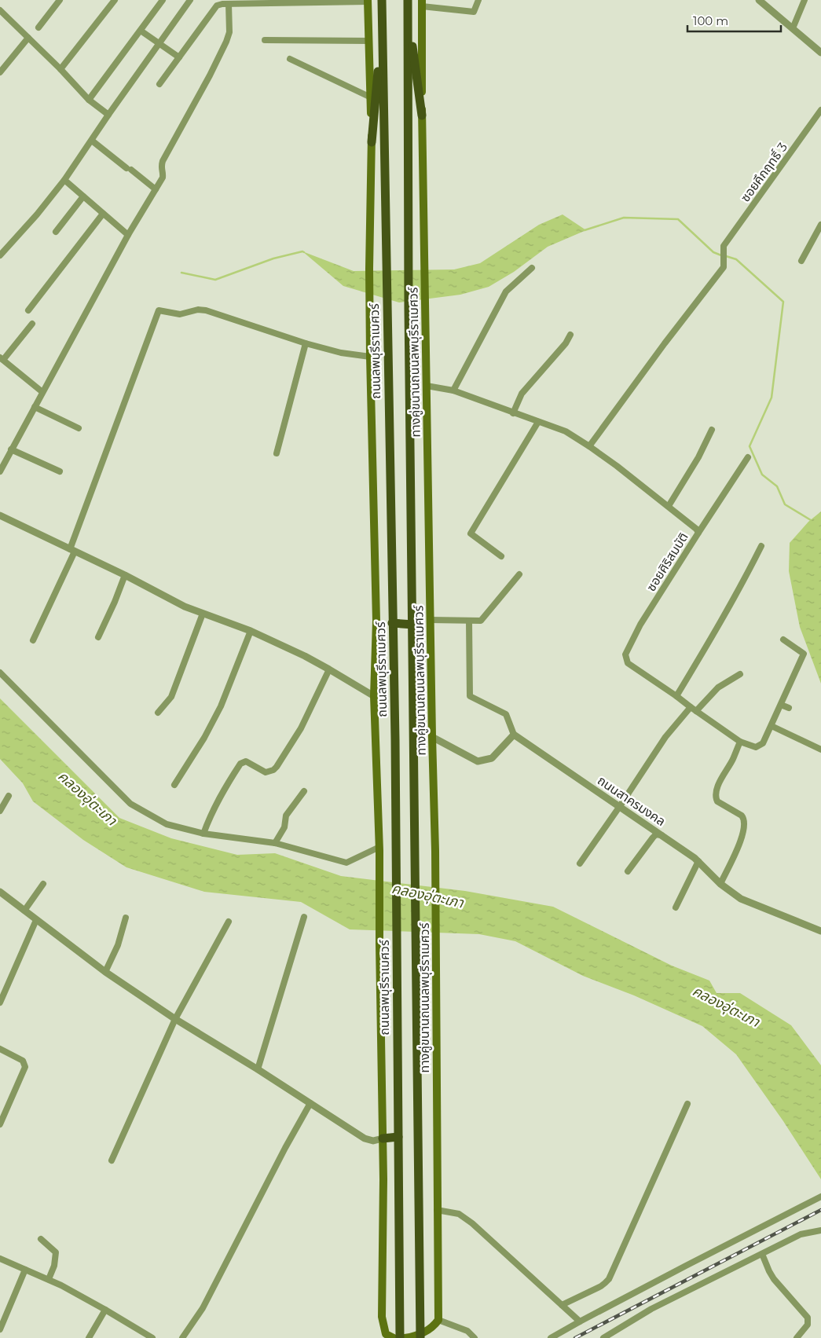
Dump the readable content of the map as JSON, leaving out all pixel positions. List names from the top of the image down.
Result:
{
  "streets": {
    "main road": ["ถนนลพบุรีราเมศวร์", "ทางคู่ขนานถนนลพบุรีราเมศวร์"],
    "street": ["ซอยคึกฤทธิ์ 3", "ซอยศิริสมบัติ", "ถนนสาครมงคล"]
  },
  "crossings": [
    ["ซอยคึกฤทธิ์ 3", "ซอยศิริสมบัติ"],
    ["ทางคู่ขนานถนนลพบุรีราเมศวร์", "ซอยศิริสมบัติ"]
  ],
  "water": ["คลองอุ่ตะเภา"],
  "scale_bar": "100 m"
}
